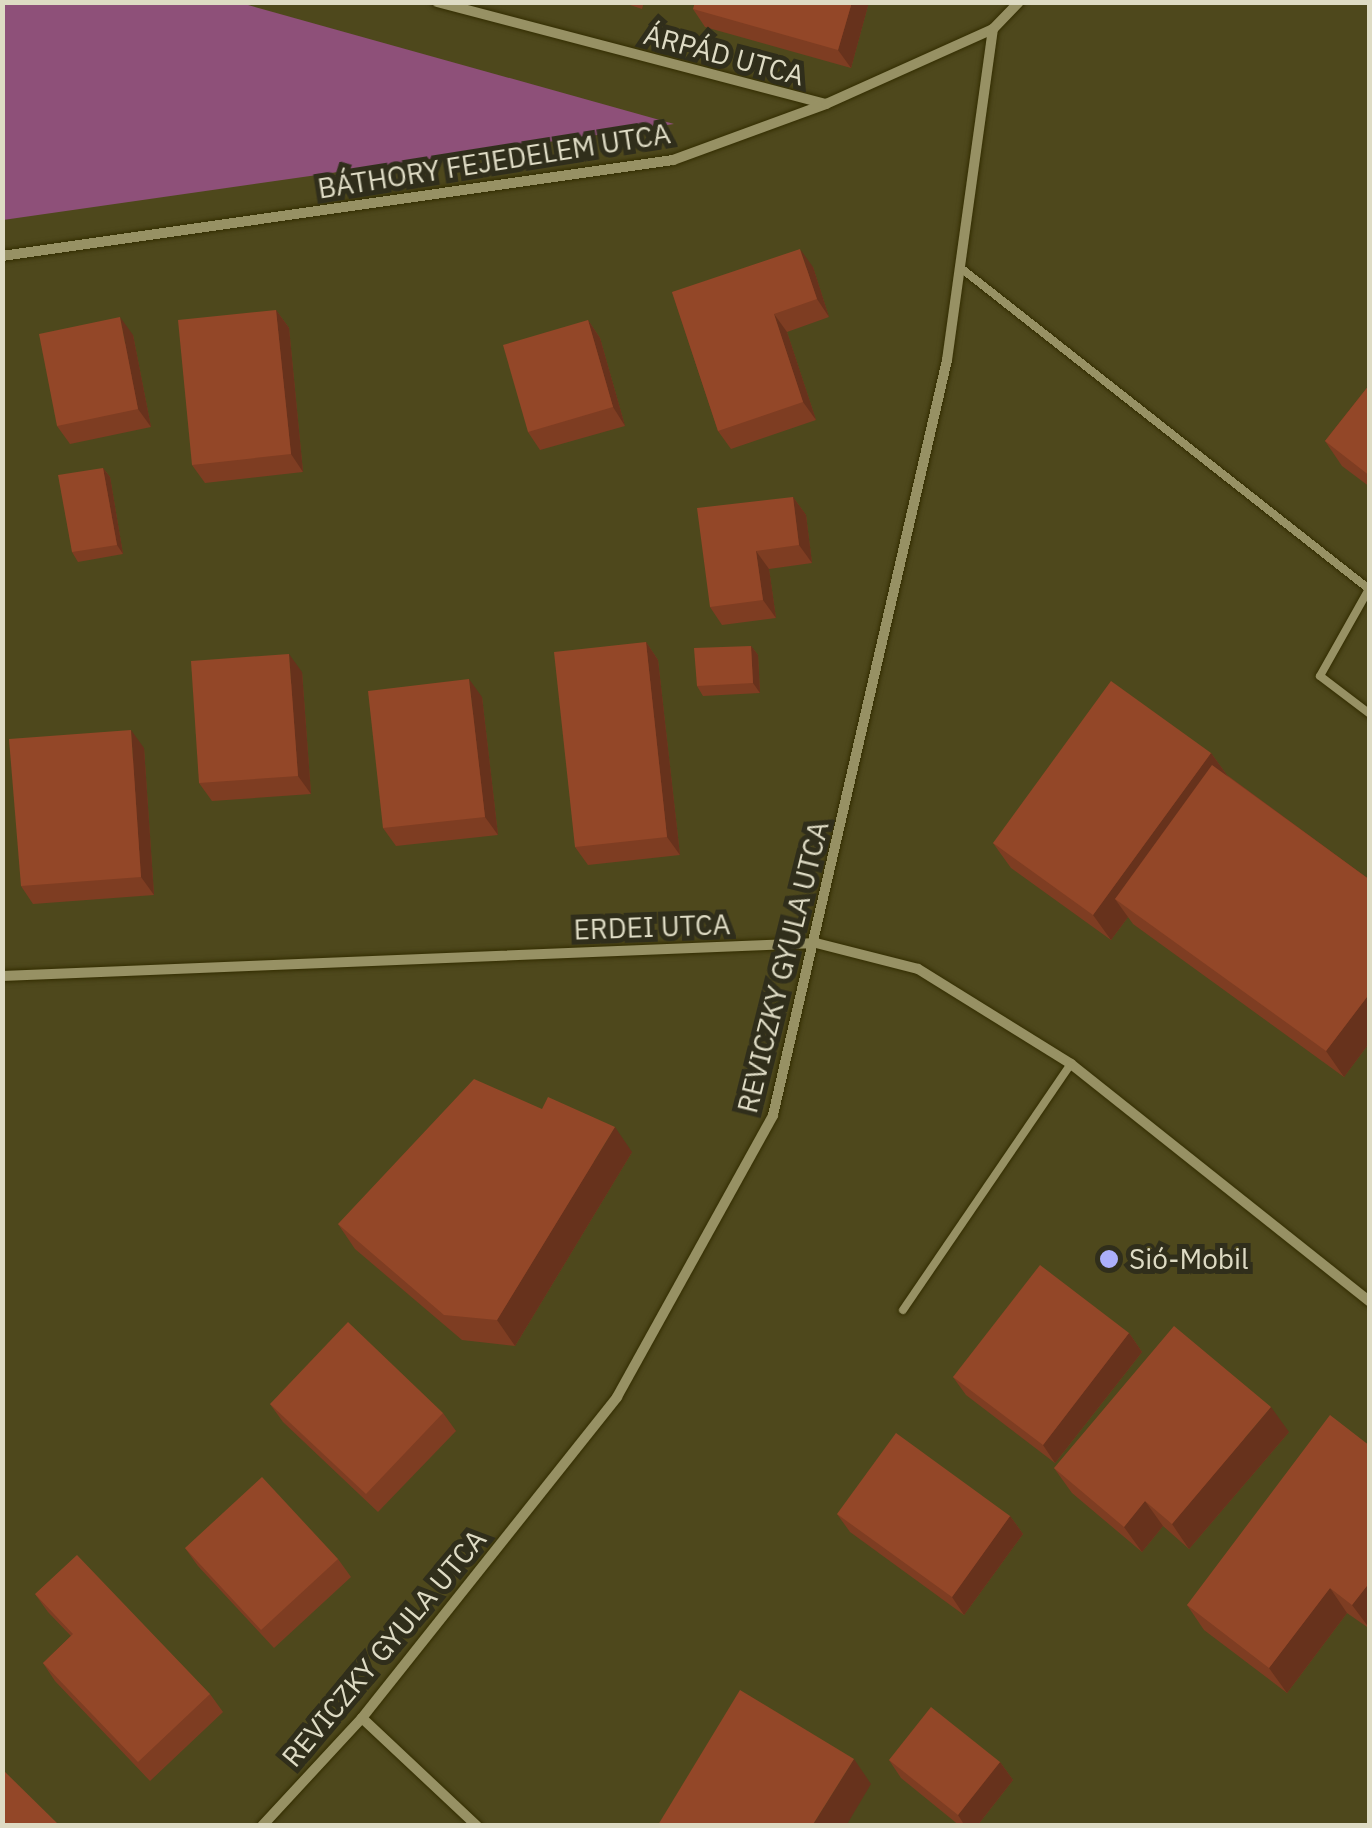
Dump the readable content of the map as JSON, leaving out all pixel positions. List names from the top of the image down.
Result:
{
  "streets": {
    "street": [
      "ÁRPÁD UTCA",
      "BÁTHORY FEJEDELEM UTCA",
      "ERDEI UTCA",
      "REVICZKY GYULA UTCA"
    ]
  },
  "crossings": [
    ["ÁRPÁD UTCA", "BÁTHORY FEJEDELEM UTCA"],
    ["BÁTHORY FEJEDELEM UTCA", "REVICZKY GYULA UTCA"],
    ["ERDEI UTCA", "REVICZKY GYULA UTCA"]
  ],
  "places": ["Sió-Mobil"]
}
